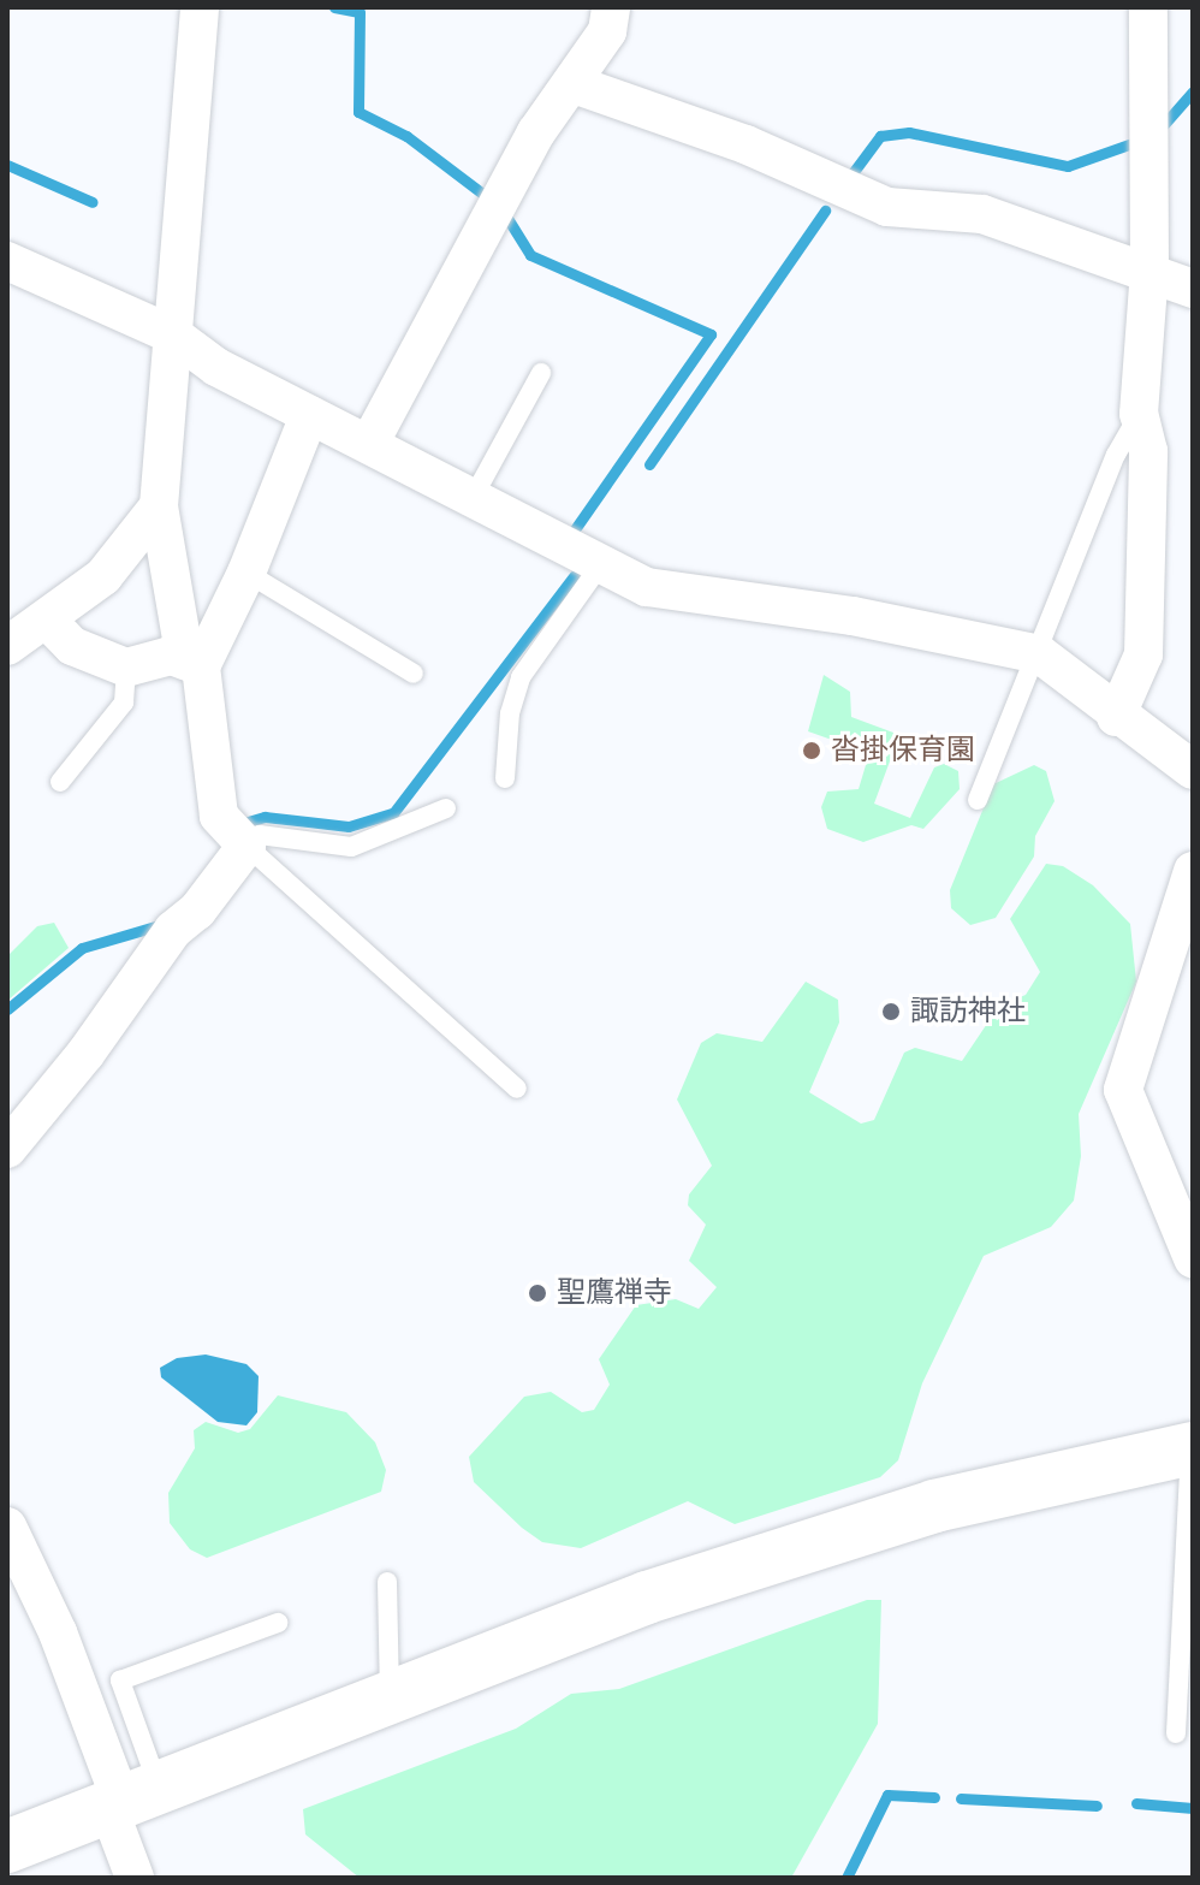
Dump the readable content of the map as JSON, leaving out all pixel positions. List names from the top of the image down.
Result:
{
  "places": ["沓掛保育園", "諏訪神社", "聖鷹禅寺"]
}
